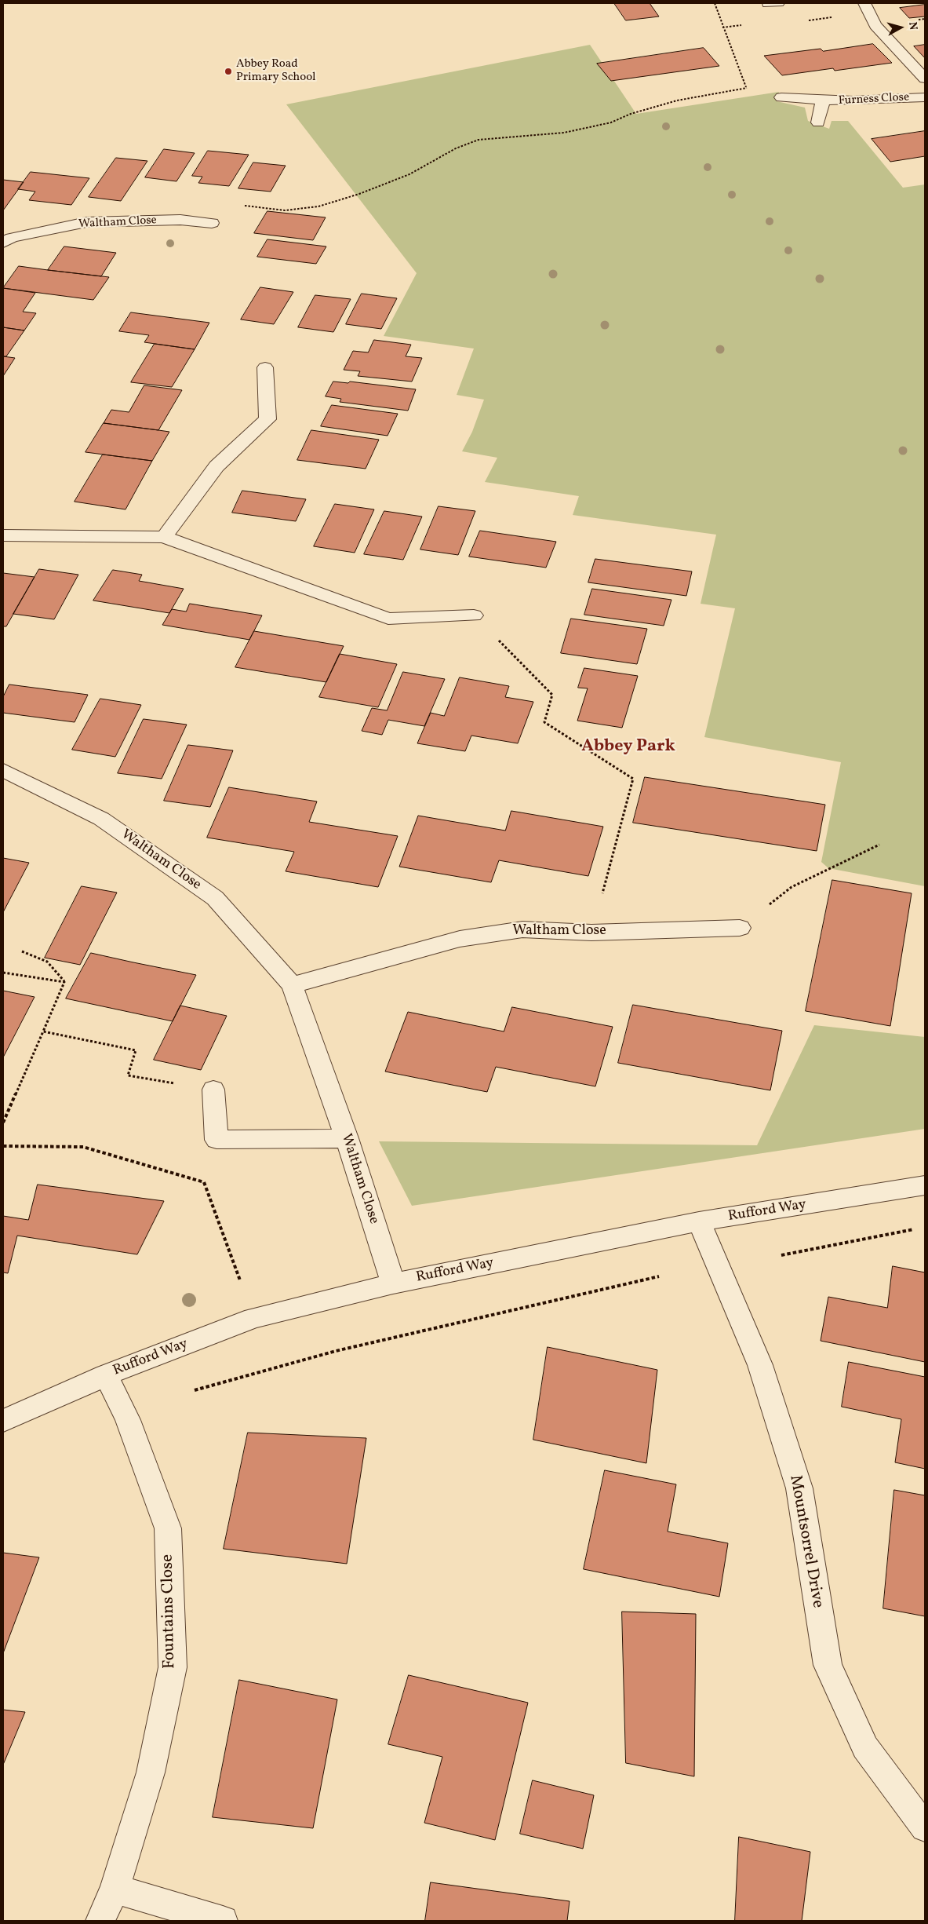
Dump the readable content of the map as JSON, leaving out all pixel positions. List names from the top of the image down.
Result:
{
  "streets": {
    "street": [
      "Furness Close",
      "Waltham Close",
      "Rufford Way",
      "Mountsorrel Drive",
      "Fountains Close"
    ]
  },
  "crossings": [
    ["Waltham Close", "Rufford Way"],
    ["Rufford Way", "Mountsorrel Drive"],
    ["Rufford Way", "Fountains Close"]
  ],
  "districts": ["Abbey Park"],
  "places": ["Abbey Road Primary School"],
  "north": "right"
}
